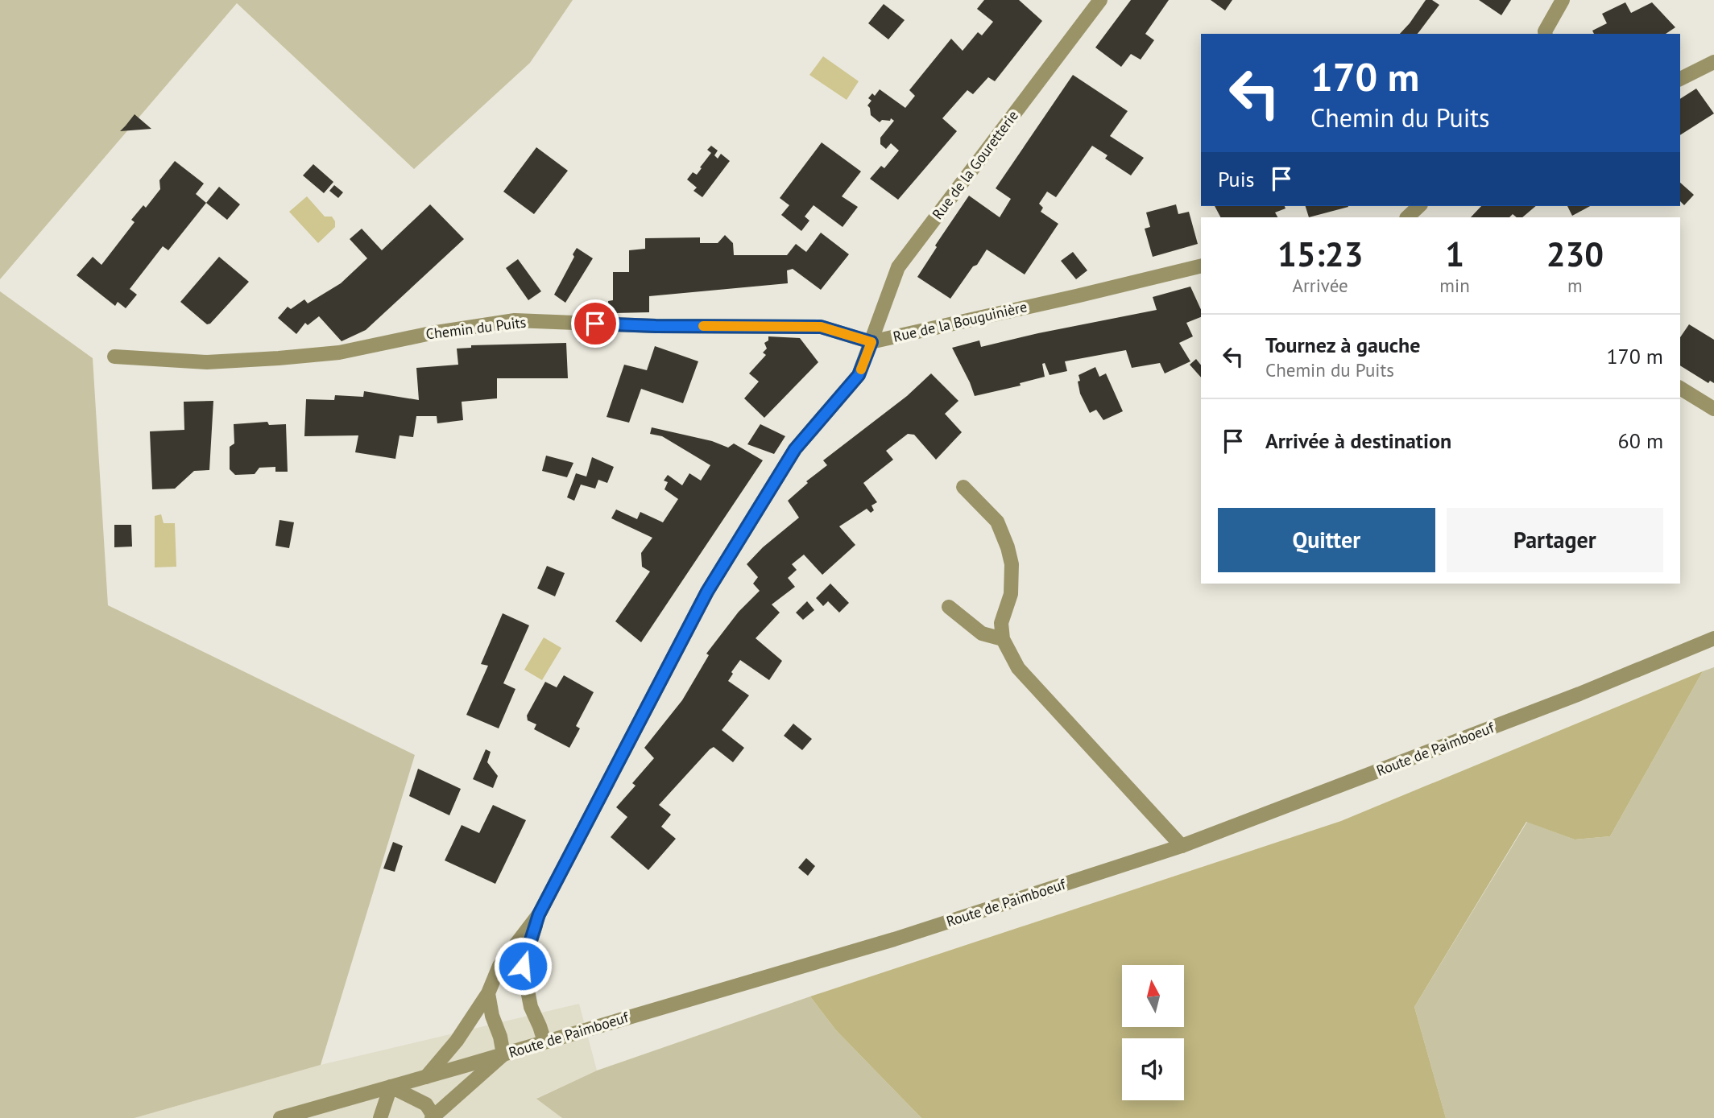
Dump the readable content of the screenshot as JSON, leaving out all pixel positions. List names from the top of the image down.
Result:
{
  "streets": {
    "street": [
      "Rue de la Gouretterie",
      "Rue de la Bouguinière",
      "Chemin du Puits",
      "Route de Paimboeuf"
    ]
  },
  "crossings": [
    ["Rue de la Gouretterie", "Rue de la Bouguinière"],
    ["Rue de la Gouretterie", "Chemin du Puits"],
    ["Rue de la Bouguinière", "Chemin du Puits"]
  ],
  "north": "top",
  "page": {
    "turn": ["170 m", "Chemin du Puits"],
    "then": "Puis",
    "eta": [
      "15:23",
      "Arrivée",
      "1",
      "min",
      "230",
      "m"
    ],
    "list": [
      {
        "name": "Tournez à gauche",
        "note": "Chemin du Puits",
        "value": "170 m"
      },
      {
        "name": "Arrivée à destination",
        "value": "60 m"
      }
    ],
    "buttons": ["Quitter", "Partager"]
  }
}
